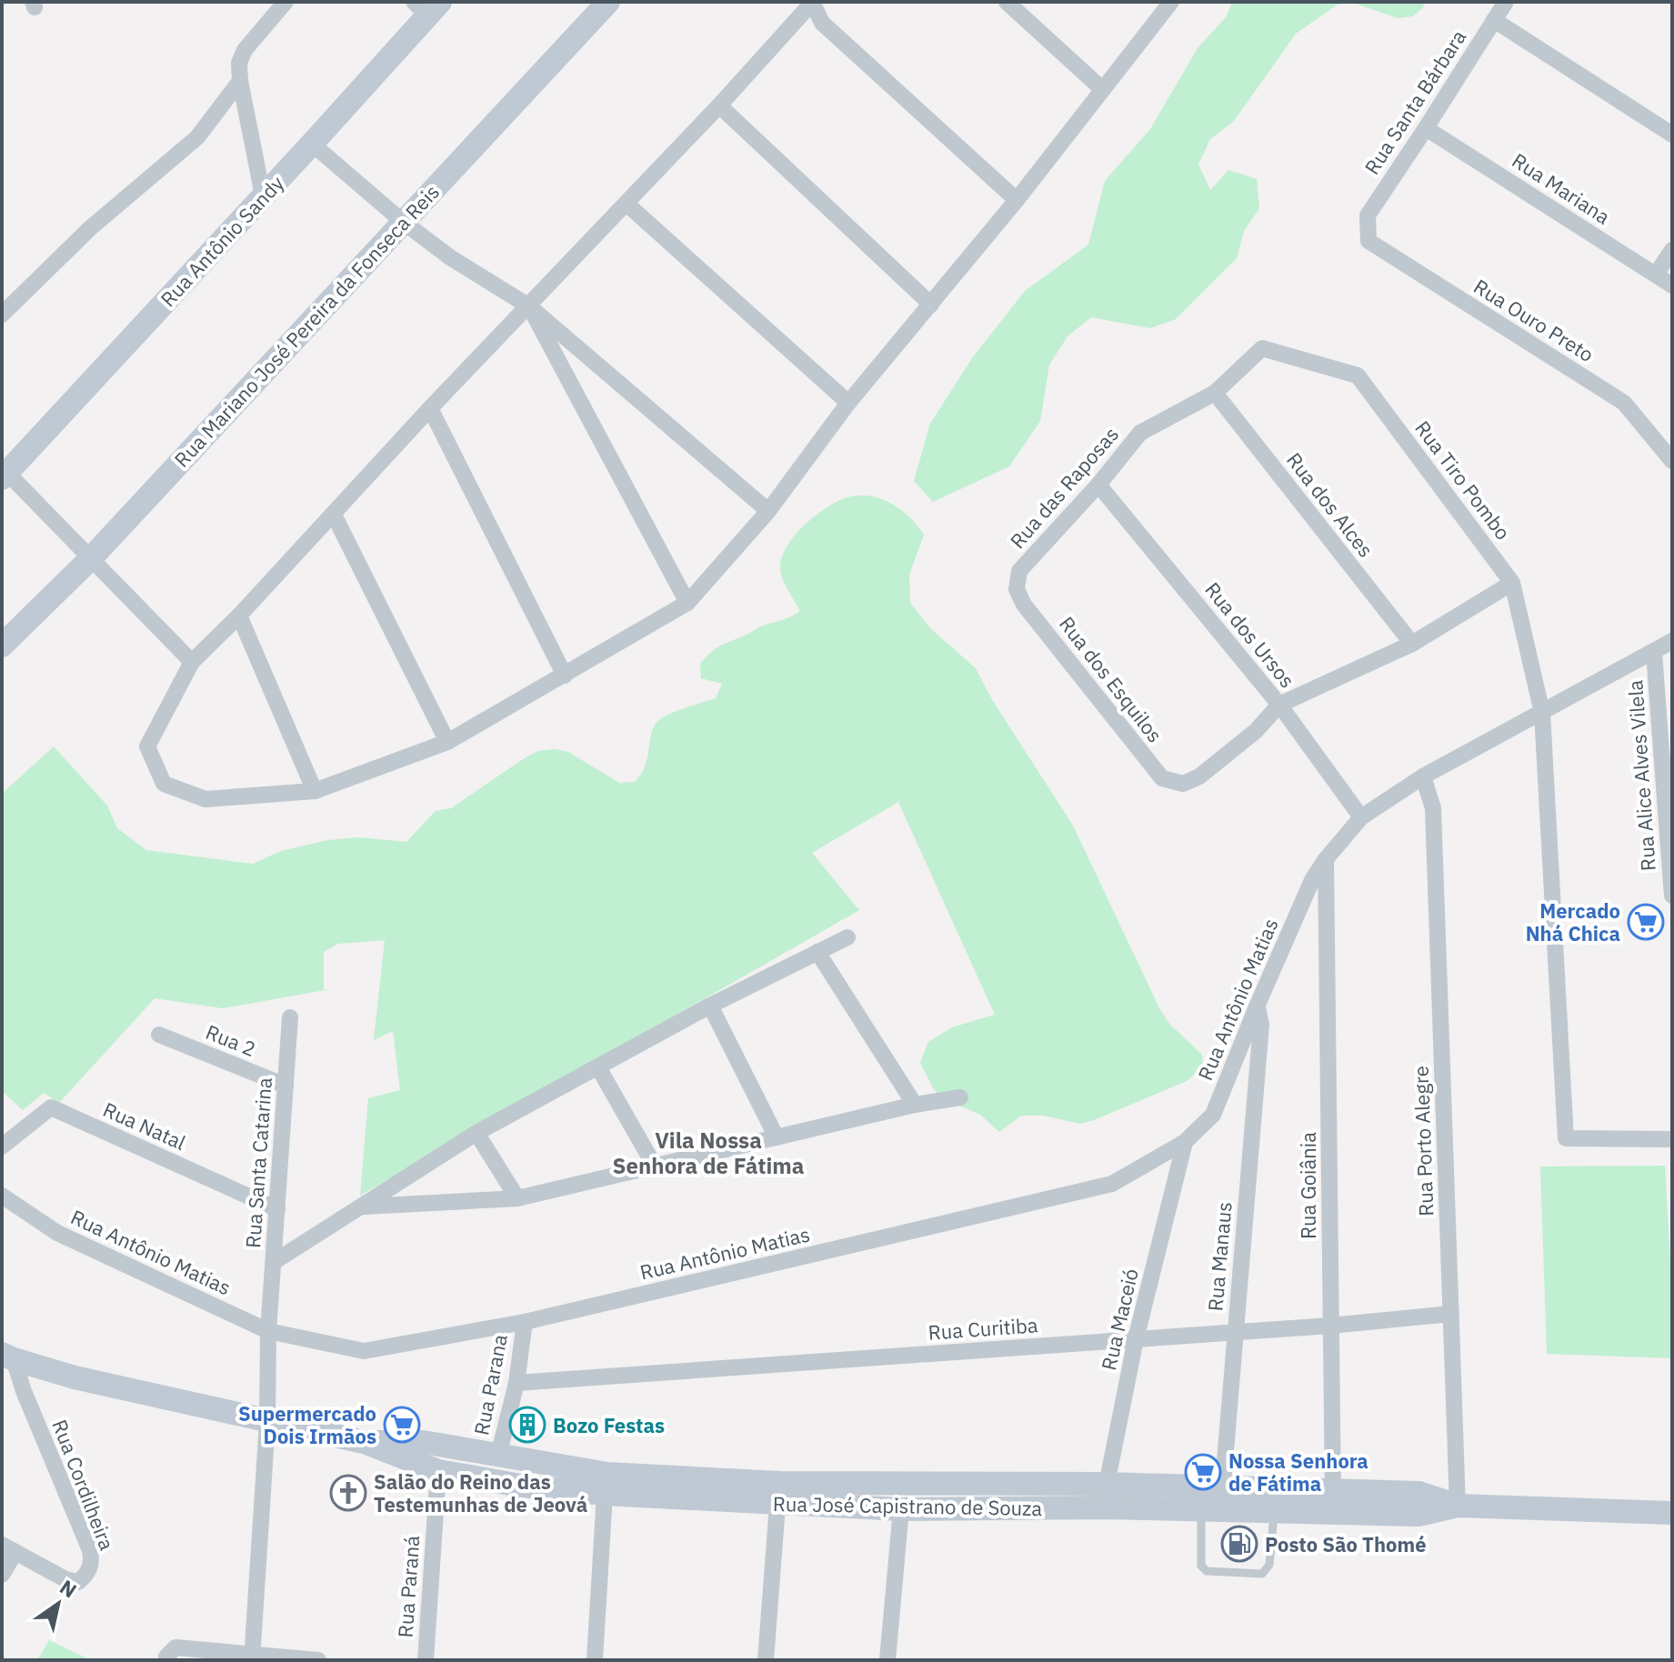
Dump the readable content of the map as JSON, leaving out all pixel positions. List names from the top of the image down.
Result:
{
  "streets": {
    "main road": ["Rua Antônio Sandy", "Rua Mariano José Pereira da Fonseca Reis", "Rua José Capistrano de Souza"],
    "street": [
      "Rua Santa Bárbara",
      "Rua Mariana",
      "Rua Ouro Preto",
      "Rua Tiro Pombo",
      "Rua das Raposas",
      "Rua dos Alces",
      "Rua dos Ursos",
      "Rua dos Esquilos",
      "Rua Alice Alves Vilela",
      "Rua Antônio Matias",
      "Rua 2",
      "Rua Natal",
      "Rua Porto Alegre",
      "Rua Santa Catarina",
      "Rua Goiânia",
      "Rua Manaus",
      "Rua Maceió",
      "Rua Curitiba",
      "Rua Parana",
      "Rua Cordilheira",
      "Rua Paraná"
    ]
  },
  "crossings": [
    ["Rua Santa Bárbara", "Rua Mariana"],
    ["Rua Santa Bárbara", "Rua Ouro Preto"],
    ["Rua Tiro Pombo", "Rua das Raposas"],
    ["Rua Tiro Pombo", "Rua Antônio Matias"],
    ["Rua das Raposas", "Rua dos Alces"],
    ["Rua das Raposas", "Rua dos Ursos"],
    ["Rua das Raposas", "Rua dos Esquilos"],
    ["Rua dos Ursos", "Rua dos Esquilos"],
    ["Rua dos Ursos", "Rua Antônio Matias"],
    ["Rua Alice Alves Vilela", "Rua Antônio Matias"],
    ["Rua Antônio Matias", "Rua Porto Alegre"],
    ["Rua Antônio Matias", "Rua Santa Catarina"],
    ["Rua Antônio Matias", "Rua Goiânia"],
    ["Rua Antônio Matias", "Rua Manaus"],
    ["Rua Antônio Matias", "Rua Maceió"],
    ["Rua Antônio Matias", "Rua Parana"],
    ["Rua 2", "Rua Santa Catarina"],
    ["Rua Natal", "Rua Santa Catarina"],
    ["Rua Porto Alegre", "Rua Curitiba"],
    ["Rua Porto Alegre", "Rua José Capistrano de Souza"],
    ["Rua Santa Catarina", "Rua José Capistrano de Souza"],
    ["Rua Goiânia", "Rua Curitiba"],
    ["Rua Goiânia", "Rua José Capistrano de Souza"],
    ["Rua Manaus", "Rua Curitiba"],
    ["Rua Manaus", "Rua José Capistrano de Souza"],
    ["Rua Maceió", "Rua Curitiba"],
    ["Rua Maceió", "Rua José Capistrano de Souza"],
    ["Rua Curitiba", "Rua Parana"],
    ["Rua Parana", "Rua José Capistrano de Souza"],
    ["Rua Cordilheira", "Rua José Capistrano de Souza"],
    ["Rua José Capistrano de Souza", "Rua Paraná"]
  ],
  "districts": ["Vila Nossa Senhora de Fátima"],
  "places": {
    "supermarket": ["Mercado Nhá Chica", "Supermercado Dois Irmãos", "Nossa Senhora de Fátima"],
    "building": ["Bozo Festas"],
    "church": ["Salão do Reino das Testemunhas de Jeová"],
    "fuel station": ["Posto São Thomé"]
  },
  "north": "top right"
}
